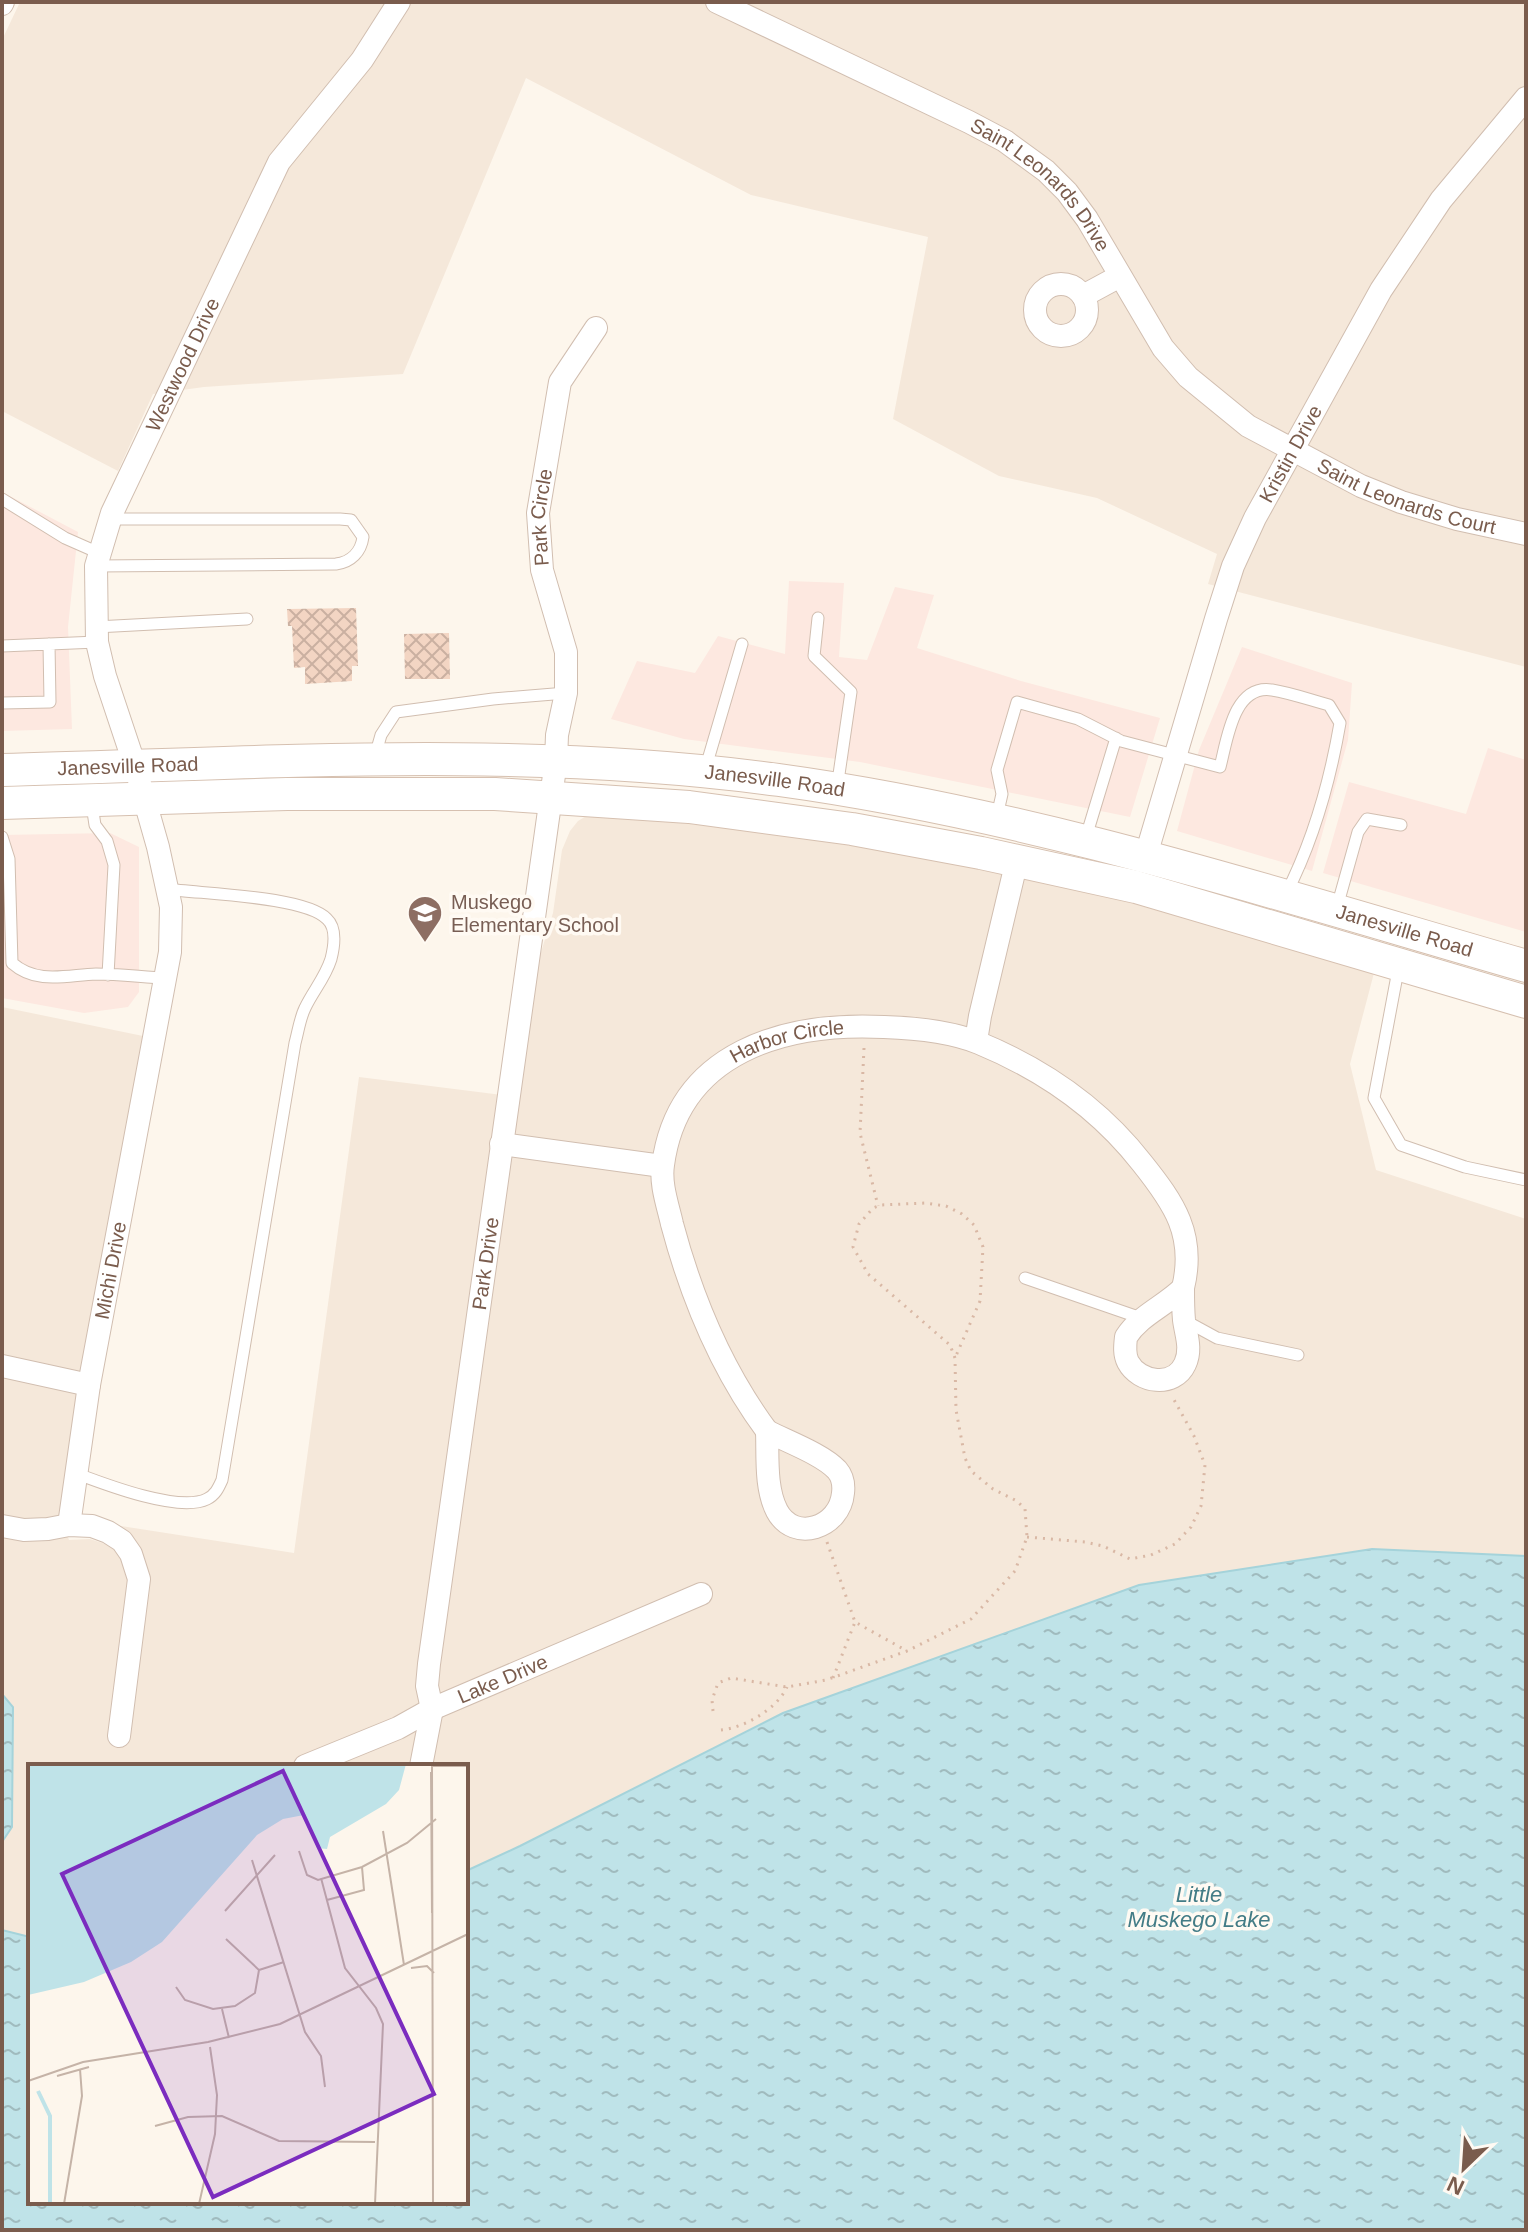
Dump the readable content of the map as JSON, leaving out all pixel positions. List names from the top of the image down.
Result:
{
  "streets": {
    "main road": ["Janesville Road"],
    "street": [
      "Saint Leonards Drive",
      "Westwood Drive",
      "Kristin Drive",
      "Saint Leonards Court",
      "Park Circle",
      "Harbor Circle",
      "Park Drive",
      "Michi Drive",
      "Lake Drive"
    ]
  },
  "crossings": [
    ["Saint Leonards Drive", "Kristin Drive"],
    ["Saint Leonards Drive", "Saint Leonards Court"],
    ["Westwood Drive", "Janesville Road"],
    ["Westwood Drive", "Michi Drive"],
    ["Kristin Drive", "Saint Leonards Court"],
    ["Kristin Drive", "Janesville Road"],
    ["Park Circle", "Janesville Road"],
    ["Park Circle", "Park Drive"],
    ["Janesville Road", "Park Drive"],
    ["Janesville Road", "Michi Drive"],
    ["Park Drive", "Lake Drive"]
  ],
  "water": ["Little Muskego Lake"],
  "places": {
    "school or university": ["Muskego Elementary School"]
  },
  "north": "bottom left"
}
